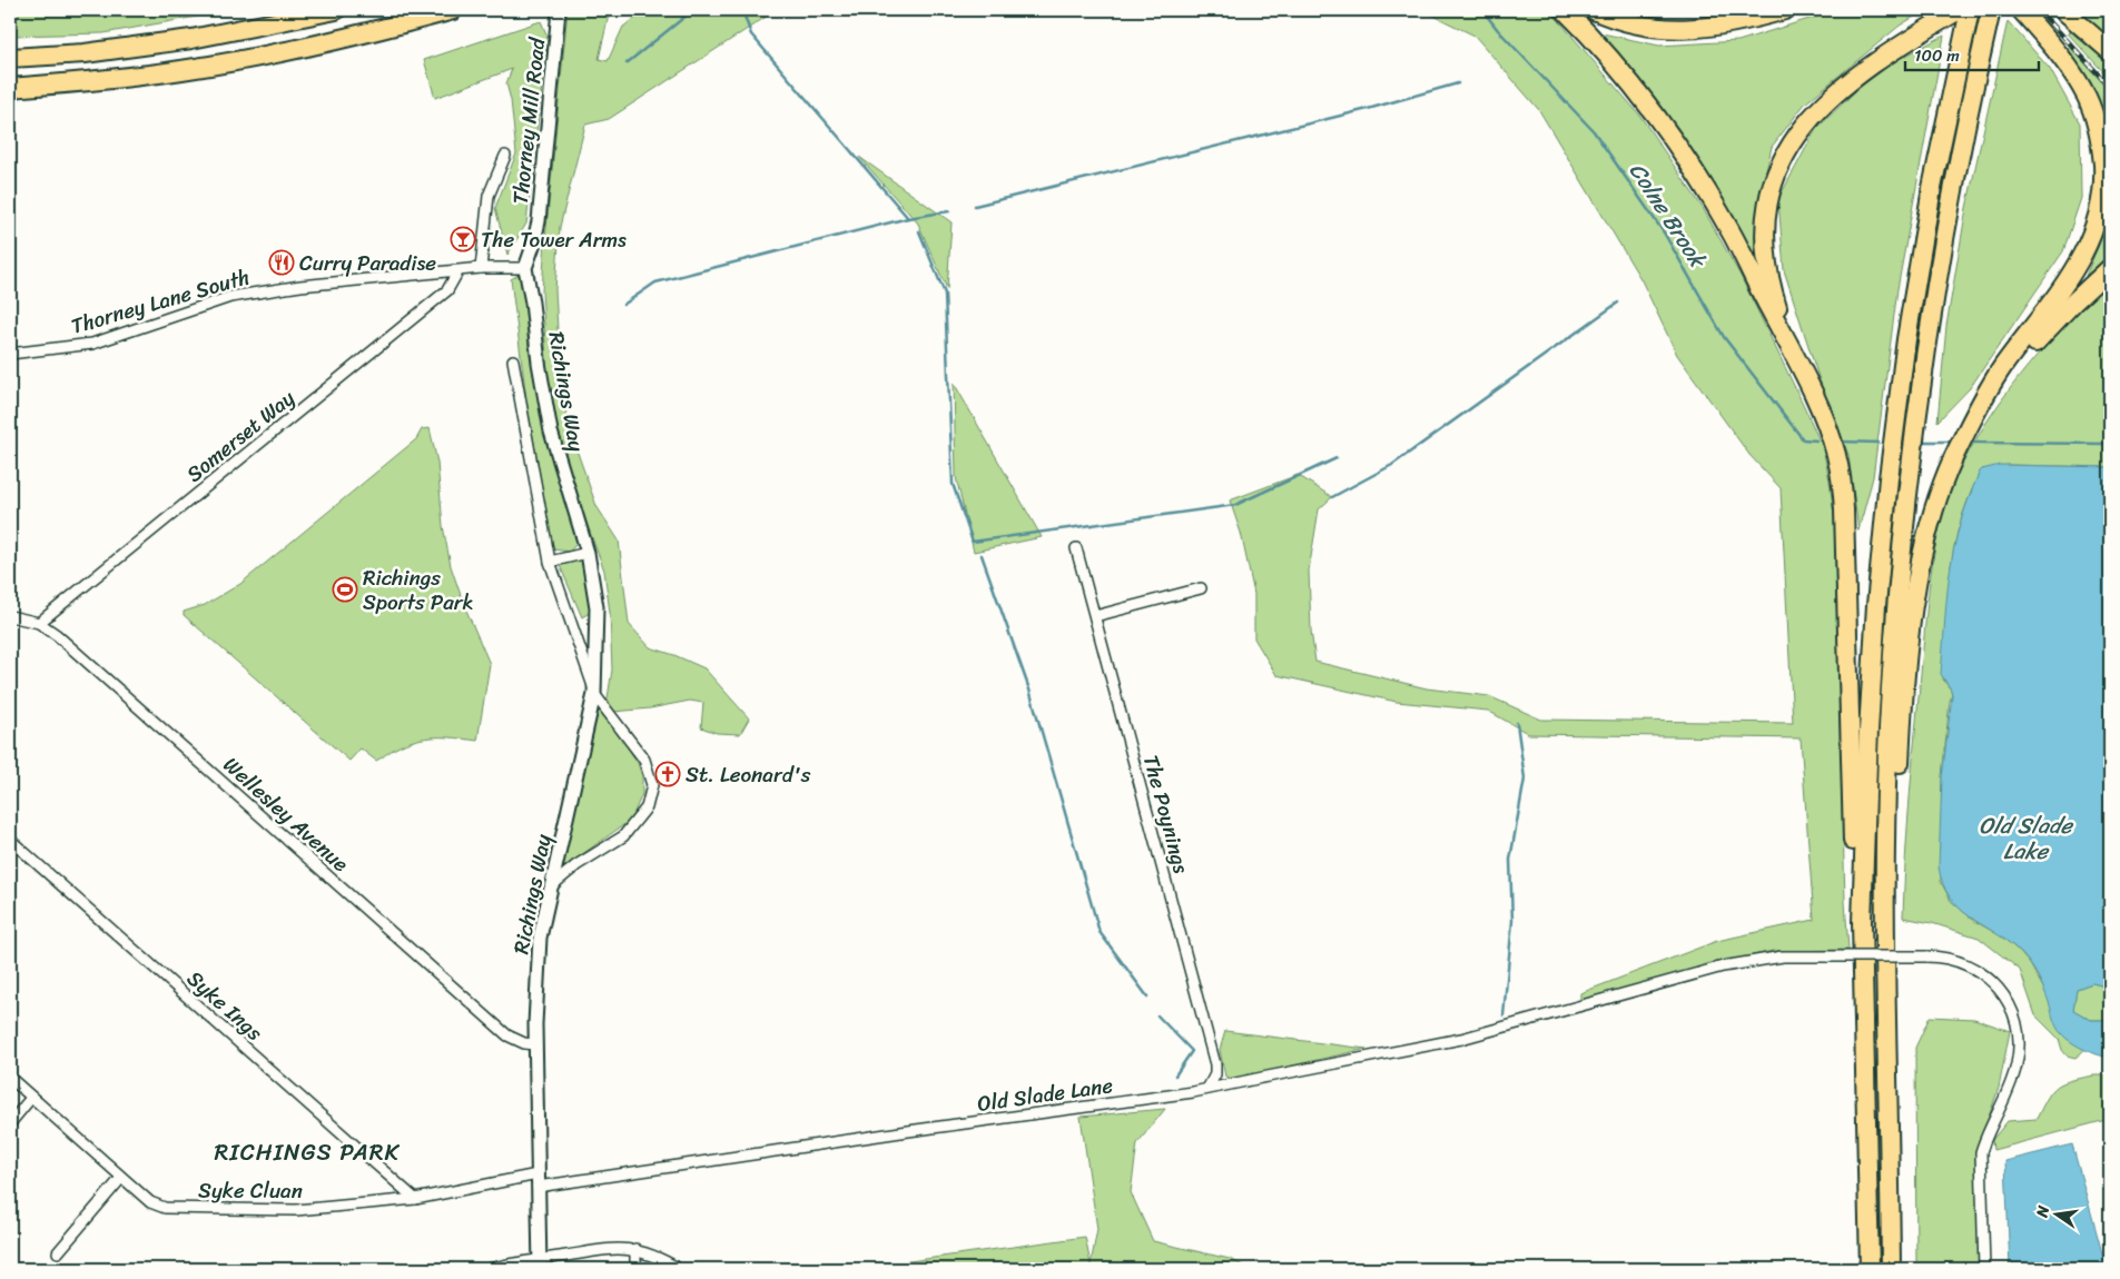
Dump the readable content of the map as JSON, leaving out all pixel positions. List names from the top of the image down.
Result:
{
  "streets": {
    "street": [
      "Thorney Mill Road",
      "Thorney Lane South",
      "Richings Way",
      "Somerset Way",
      "Wellesley Avenue",
      "The Poynings",
      "Syke Ings",
      "Old Slade Lane",
      "Syke Cluan"
    ]
  },
  "crossings": [
    ["Thorney Mill Road", "Thorney Lane South"],
    ["Thorney Mill Road", "Richings Way"],
    ["Thorney Lane South", "Richings Way"],
    ["Thorney Lane South", "Somerset Way"],
    ["Richings Way", "Wellesley Avenue"],
    ["Richings Way", "Old Slade Lane"],
    ["Richings Way", "Syke Cluan"],
    ["Somerset Way", "Wellesley Avenue"],
    ["The Poynings", "Old Slade Lane"],
    ["Syke Ings", "Syke Cluan"],
    ["Old Slade Lane", "Syke Cluan"]
  ],
  "districts": ["RICHINGS PARK"],
  "water": ["Colne Brook", "Old Slade Lake"],
  "places": {
    "bar": ["The Tower Arms"],
    "restaurant": ["Curry Paradise"],
    "sports": ["Richings Sports Park"],
    "church": ["St. Leonard's"]
  },
  "scale_bar": "100 m",
  "north": "left"
}
